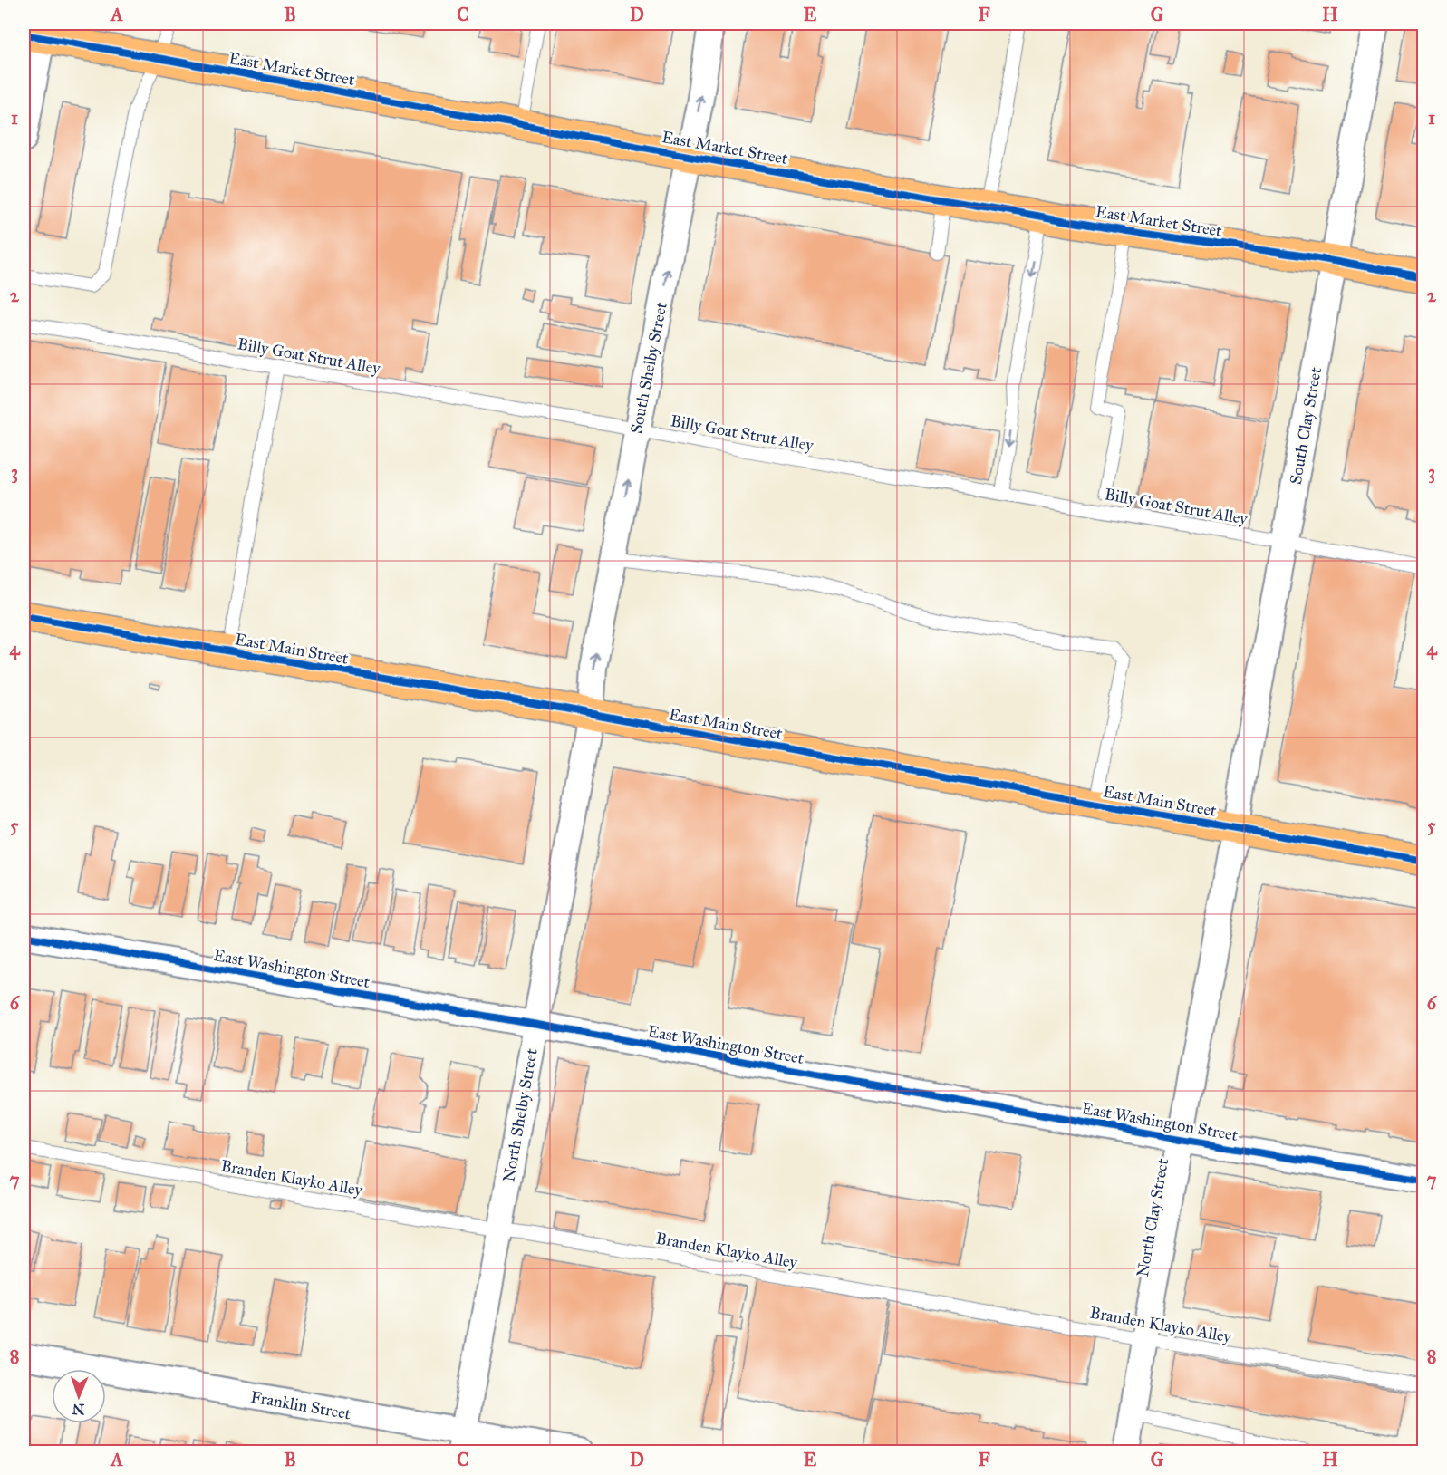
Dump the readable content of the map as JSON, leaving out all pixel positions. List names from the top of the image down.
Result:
{
  "streets": {
    "main road": ["East Market Street", "East Main Street"],
    "street": [
      "South Shelby Street",
      "South Clay Street",
      "East Washington Street",
      "North Shelby Street",
      "North Clay Street",
      "Franklin Street"
    ],
    "lane": ["Billy Goat Strut Alley", "Branden Klayko Alley"]
  },
  "crossings": [
    ["East Market Street", "South Shelby Street"],
    ["East Market Street", "South Clay Street"],
    ["Billy Goat Strut Alley", "South Shelby Street"],
    ["Billy Goat Strut Alley", "South Clay Street"],
    ["South Shelby Street", "East Main Street"],
    ["South Shelby Street", "North Shelby Street"],
    ["South Clay Street", "East Main Street"],
    ["South Clay Street", "North Clay Street"],
    ["East Main Street", "North Shelby Street"],
    ["East Main Street", "North Clay Street"],
    ["East Washington Street", "North Shelby Street"],
    ["East Washington Street", "North Clay Street"],
    ["North Shelby Street", "Branden Klayko Alley"],
    ["North Shelby Street", "Franklin Street"],
    ["Branden Klayko Alley", "North Clay Street"]
  ],
  "one_way": ["South Shelby Street"],
  "north": "bottom",
  "grid": {
    "columns": [
      "A",
      "B",
      "C",
      "D",
      "E",
      "F",
      "G",
      "H"
    ],
    "rows": [
      "1",
      "2",
      "3",
      "4",
      "5",
      "6",
      "7",
      "8"
    ]
  }
}
